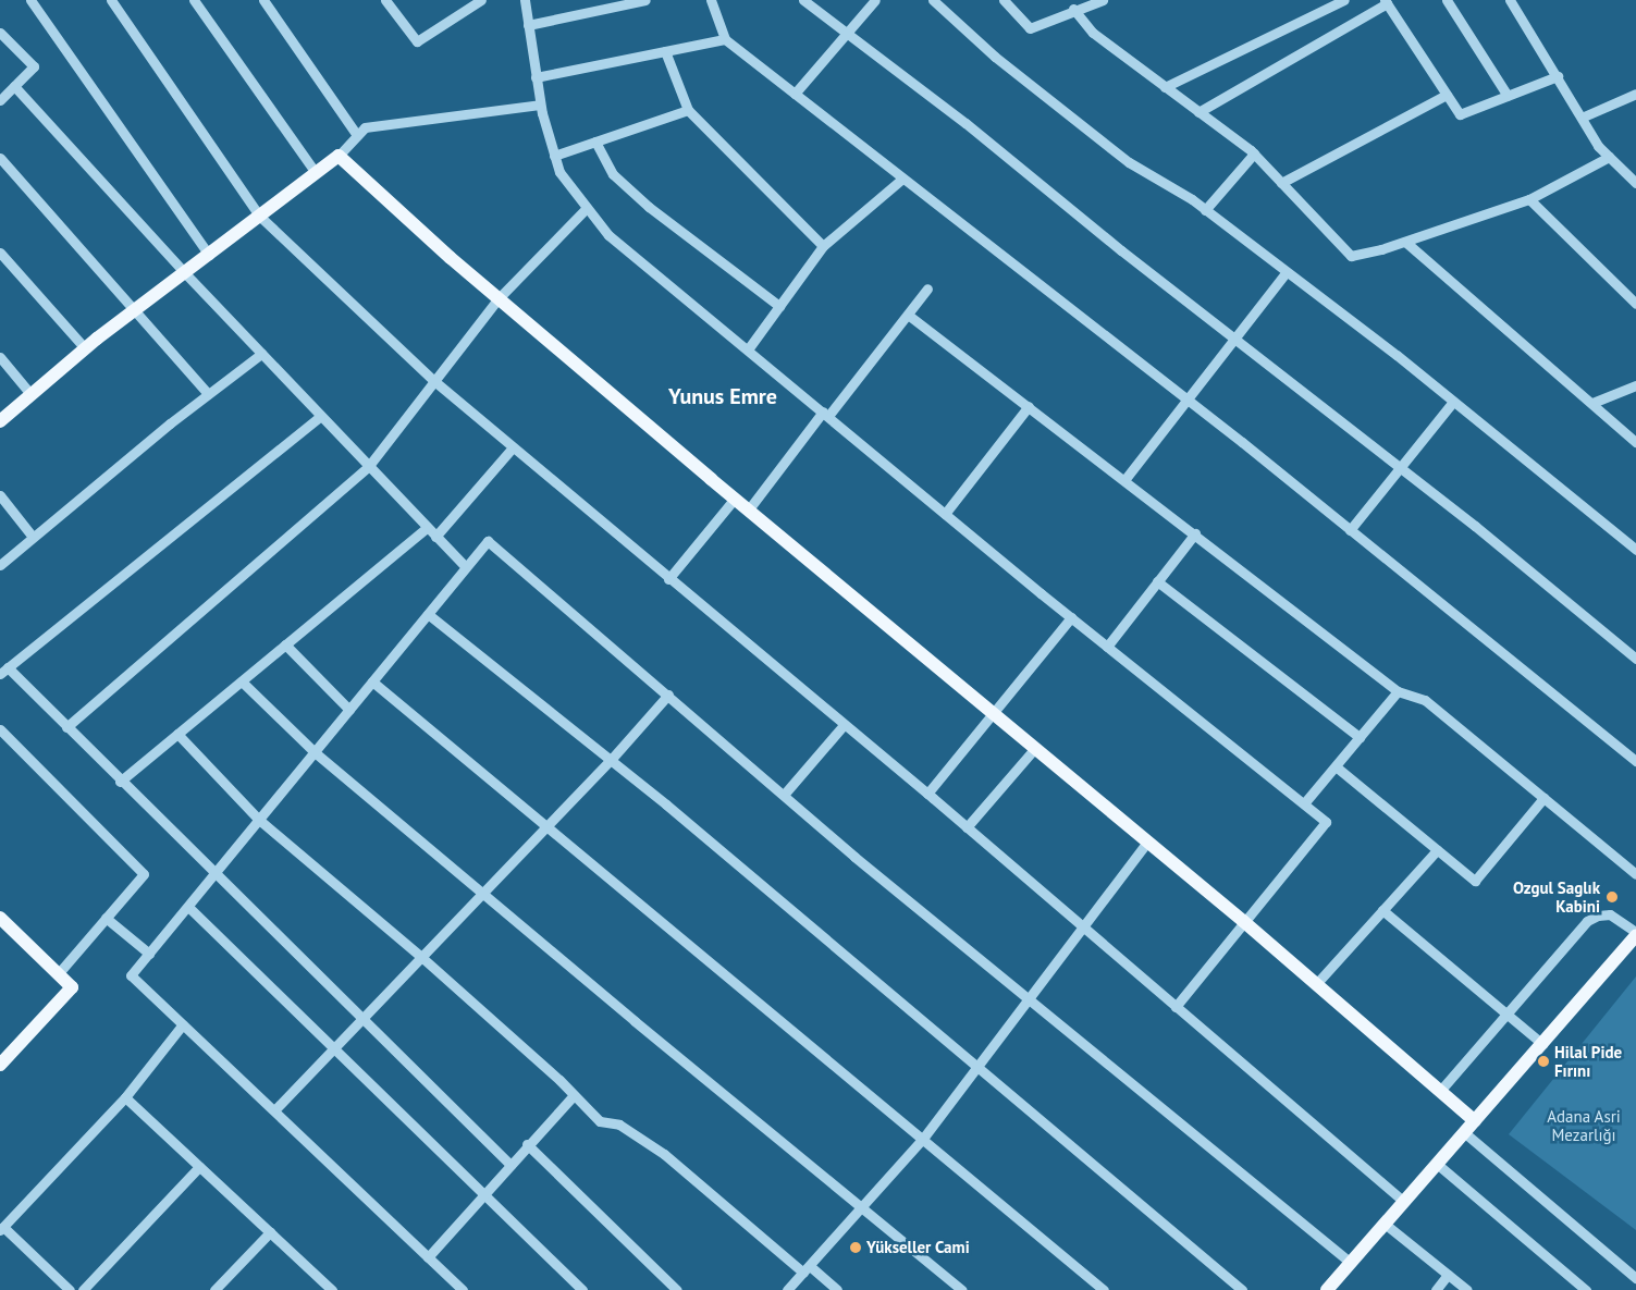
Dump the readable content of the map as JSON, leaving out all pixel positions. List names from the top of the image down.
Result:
{
  "districts": ["Yunus Emre"],
  "parks": ["Adana Asri Mezarlığı"],
  "places": ["Ozgul Saglık Kabini", "Hilal Pide Fırını", "Yükseller Cami"]
}
